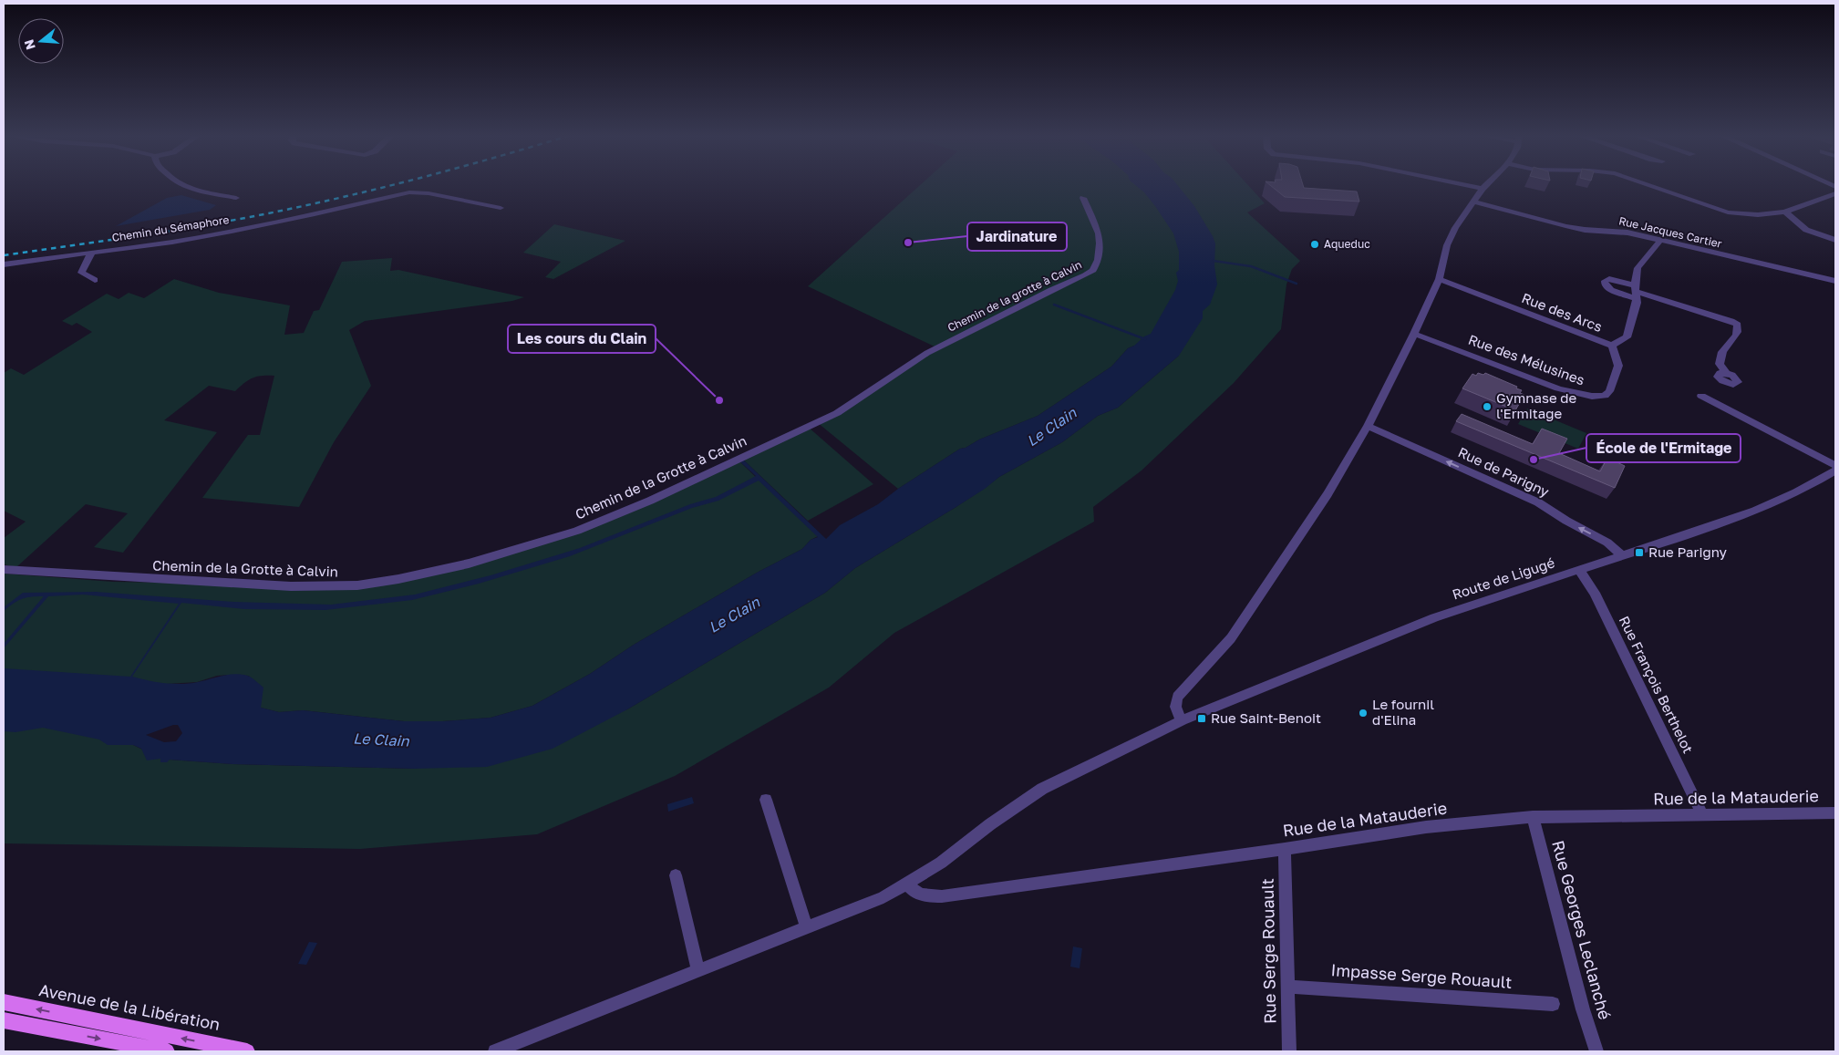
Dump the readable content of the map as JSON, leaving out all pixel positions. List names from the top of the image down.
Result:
{
  "streets": {
    "main road": ["Avenue de la Libération"],
    "street": [
      "Chemin du Sémaphore",
      "Rue Jacques Cartier",
      "Chemin de la grotte à Calvin",
      "Rue des Arcs",
      "Rue des Mélusines",
      "Rue de Parigny",
      "Chemin de la Grotte à Calvin",
      "Route de Ligugé",
      "Rue François Berthelot",
      "Rue de la Matauderie",
      "Rue Georges Leclanché",
      "Rue Serge Rouault",
      "Impasse Serge Rouault"
    ]
  },
  "crossings": [
    ["Rue Jacques Cartier", "Rue des Arcs"],
    ["Chemin de la grotte à Calvin", "Chemin de la Grotte à Calvin"],
    ["Rue des Arcs", "Rue des Mélusines"],
    ["Rue de Parigny", "Route de Ligugé"],
    ["Route de Ligugé", "Rue François Berthelot"],
    ["Route de Ligugé", "Rue de la Matauderie"],
    ["Rue François Berthelot", "Rue de la Matauderie"],
    ["Rue de la Matauderie", "Rue Georges Leclanché"],
    ["Rue de la Matauderie", "Rue Serge Rouault"],
    ["Rue Serge Rouault", "Impasse Serge Rouault"]
  ],
  "one_way": ["Rue de Parigny"],
  "water": ["Le Clain"],
  "places": {
    "other": [
      "Jardinature",
      "Aqueduc",
      "Les cours du Clain",
      "Gymnase de l'Ermitage",
      "École de l'Ermitage",
      "Le fournil d'Elina"
    ],
    "transit": ["Rue Parigny", "Rue Saint-Benoit"]
  },
  "north": "left"
}
